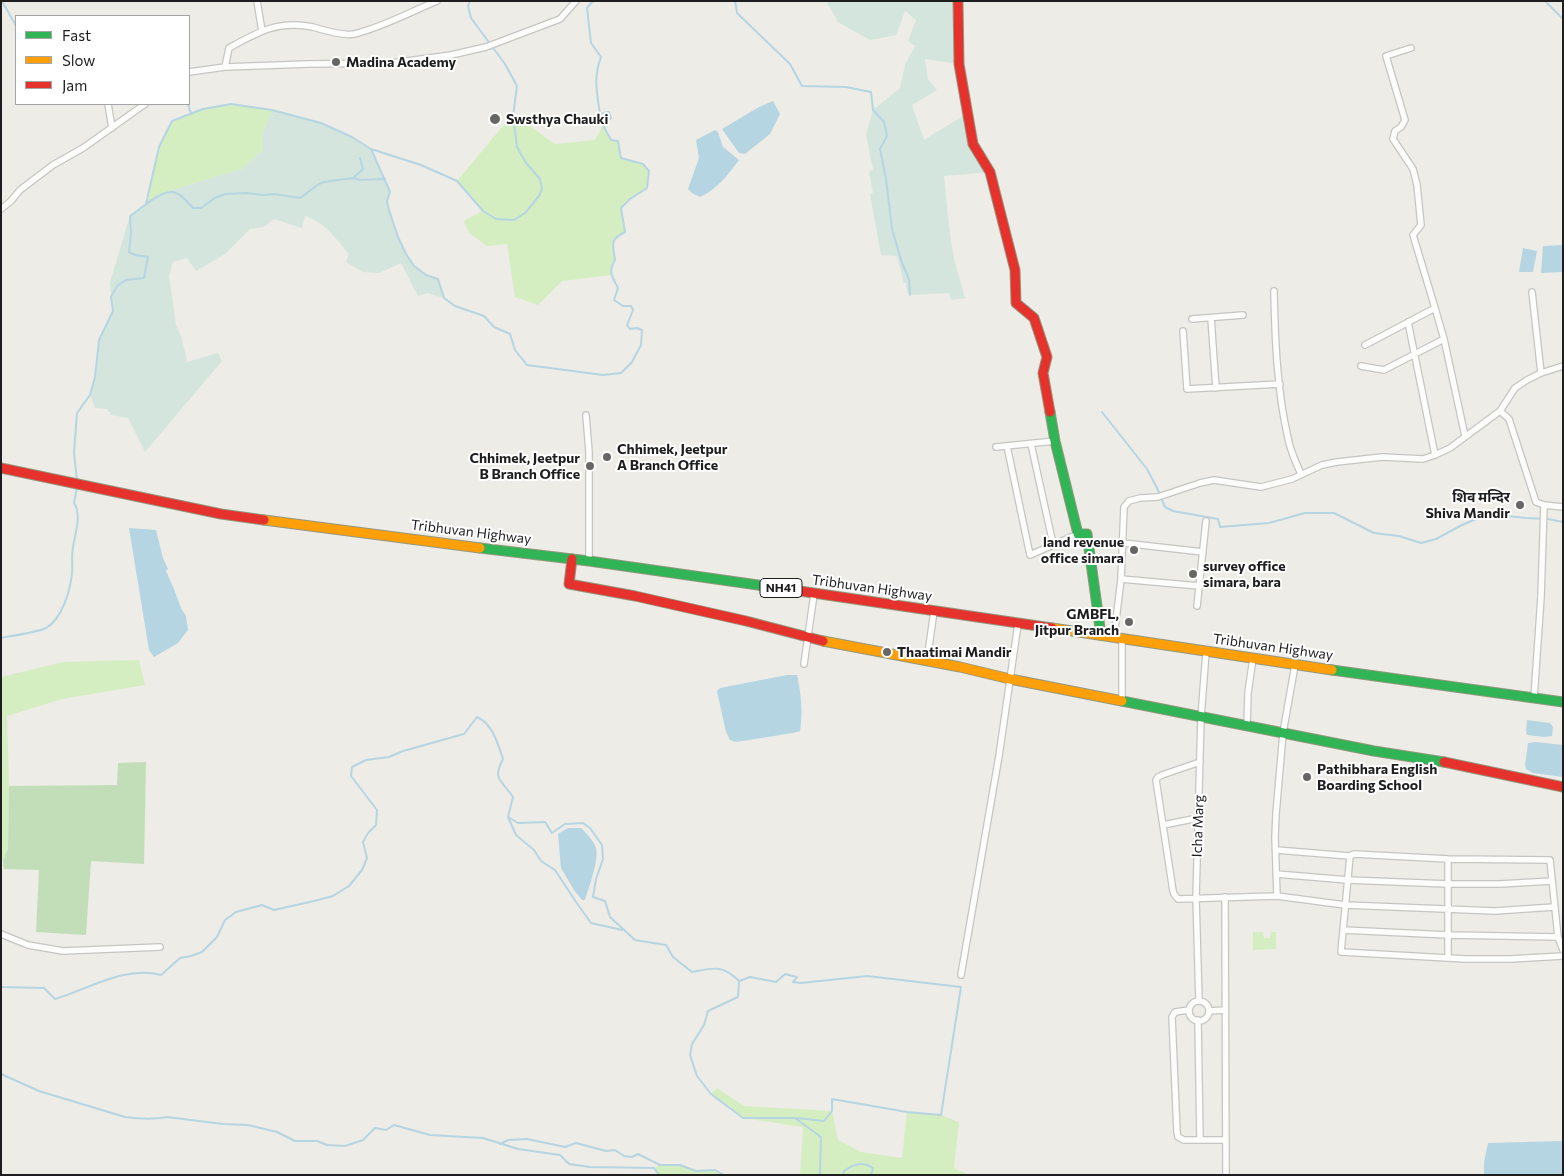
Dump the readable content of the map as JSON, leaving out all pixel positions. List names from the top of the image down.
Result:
{
  "streets": {
    "main road": ["Tribhuvan Highway", "NH41"],
    "street": ["Icha Marg"]
  },
  "crossings": [
    ["Tribhuvan Highway", "Icha Marg"]
  ],
  "places": [
    "Madina Academy",
    "Swsthya Chauki",
    "Chhimek, Jeetpur A Branch Office",
    "Chhimek, Jeetpur B Branch Office",
    "शिव मन्दिर Shiva Mandir",
    "land revenue office simara",
    "survey office simara, bara",
    "GMBFL, Jitpur Branch",
    "Thaatimai Mandir",
    "Pathibhara English Boarding School"
  ],
  "legend": ["Fast", "Slow", "Jam"]
}
